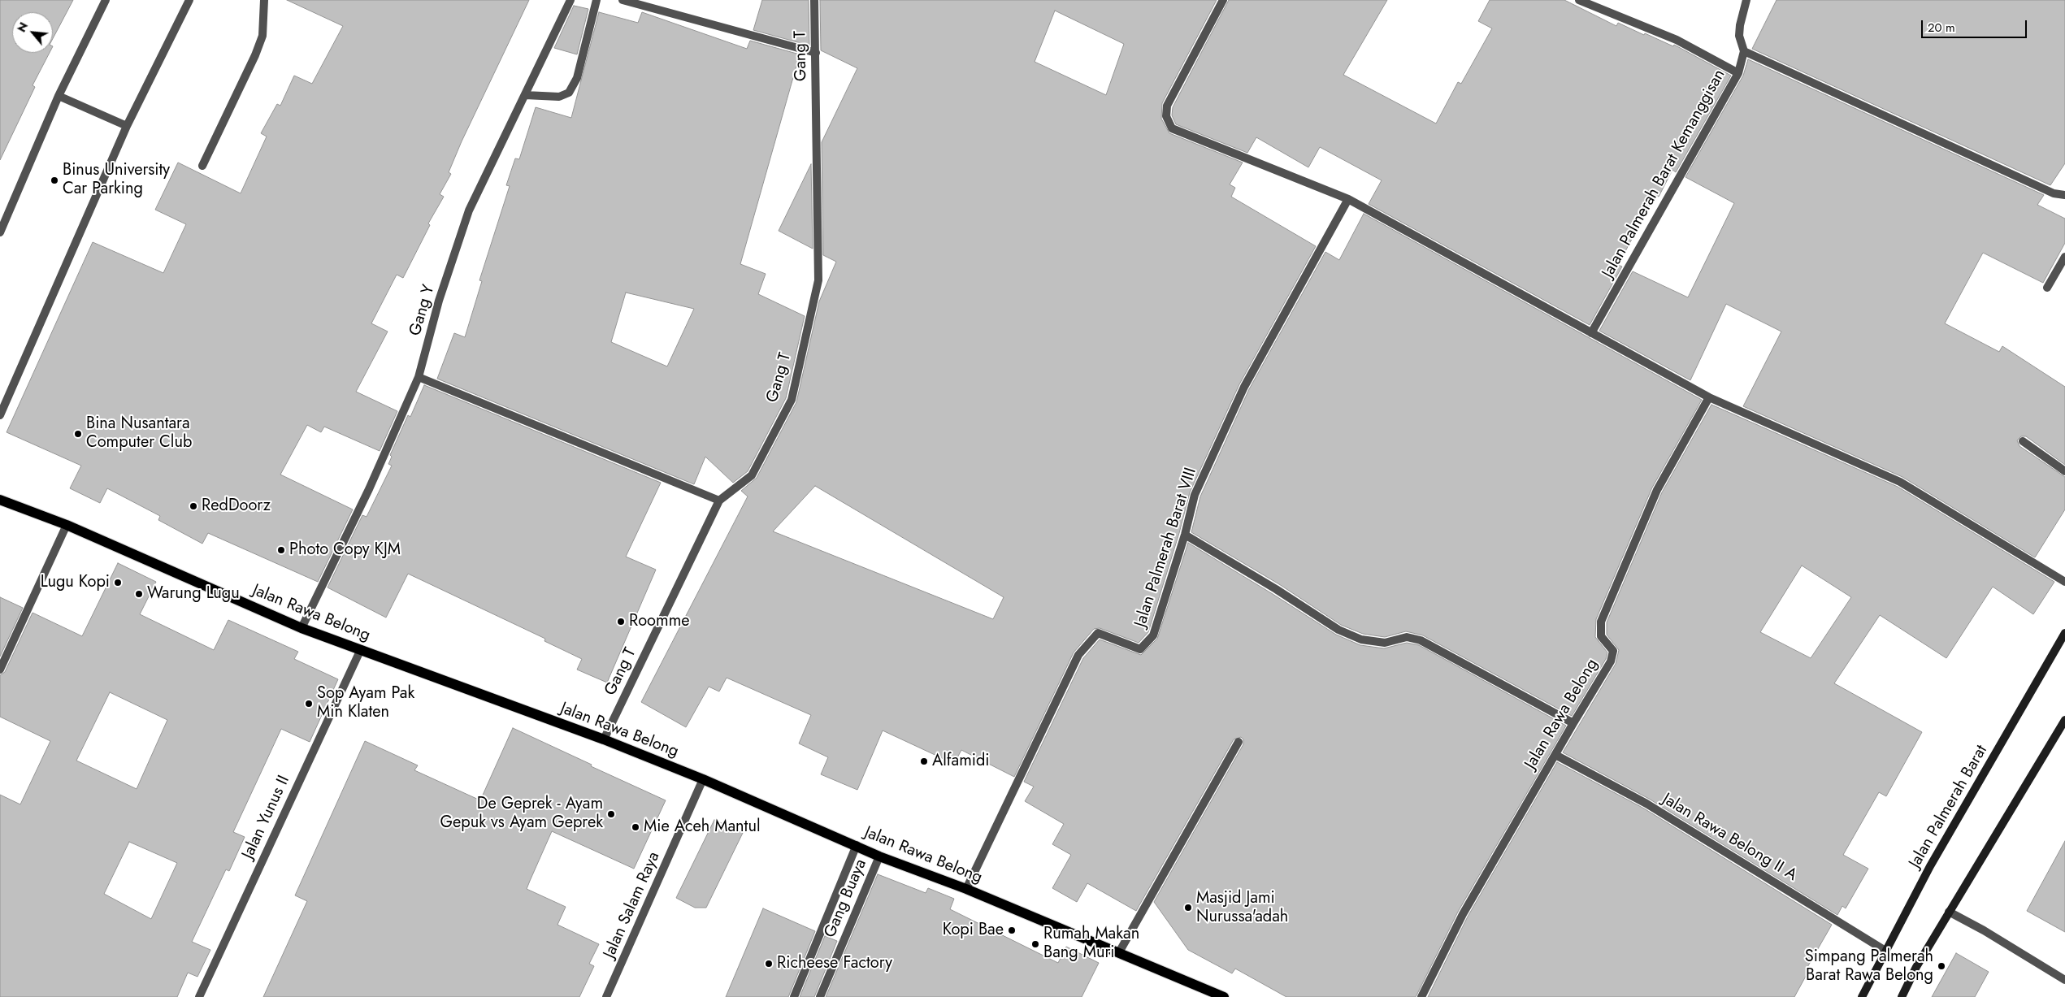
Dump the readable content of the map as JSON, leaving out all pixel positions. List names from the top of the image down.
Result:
{
  "streets": {
    "main road": ["Jalan Rawa Belong", "Jalan Palmerah Barat"],
    "street": [
      "Gang T",
      "Jalan Palmerah Barat Kemanggisan",
      "Gang Y",
      "Jalan Palmerah Barat VIII",
      "Jalan Yunus II",
      "Jalan Rawa Belong II A",
      "Gang Buaya",
      "Jalan Salam Raya"
    ]
  },
  "crossings": [
    ["Gang T", "Jalan Rawa Belong"],
    ["Gang Y", "Jalan Rawa Belong"],
    ["Jalan Palmerah Barat VIII", "Jalan Rawa Belong"],
    ["Jalan Rawa Belong", "Jalan Yunus II"],
    ["Jalan Rawa Belong", "Jalan Rawa Belong II A"],
    ["Jalan Rawa Belong", "Gang Buaya"],
    ["Jalan Rawa Belong", "Jalan Salam Raya"],
    ["Jalan Palmerah Barat", "Jalan Rawa Belong II A"]
  ],
  "places": [
    "Binus University Car Parking",
    "Bina Nusantara Computer Club",
    "RedDoorz",
    "Photo Copy KJM",
    "Lugu Kopi",
    "Warung Lugu",
    "Roomme",
    "Sop Ayam Pak Min Klaten",
    "Alfamidi",
    "De Geprek - Ayam Gepuk vs Ayam Geprek",
    "Mie Aceh Mantul",
    "Masjid Jami Nurussa'adah",
    "Kopi Bae",
    "Rumah Makan Bang Muri",
    "Richeese Factory",
    "Simpang Palmerah Barat Rawa Belong"
  ],
  "scale_bar": "20 m",
  "north": "top left"
}
